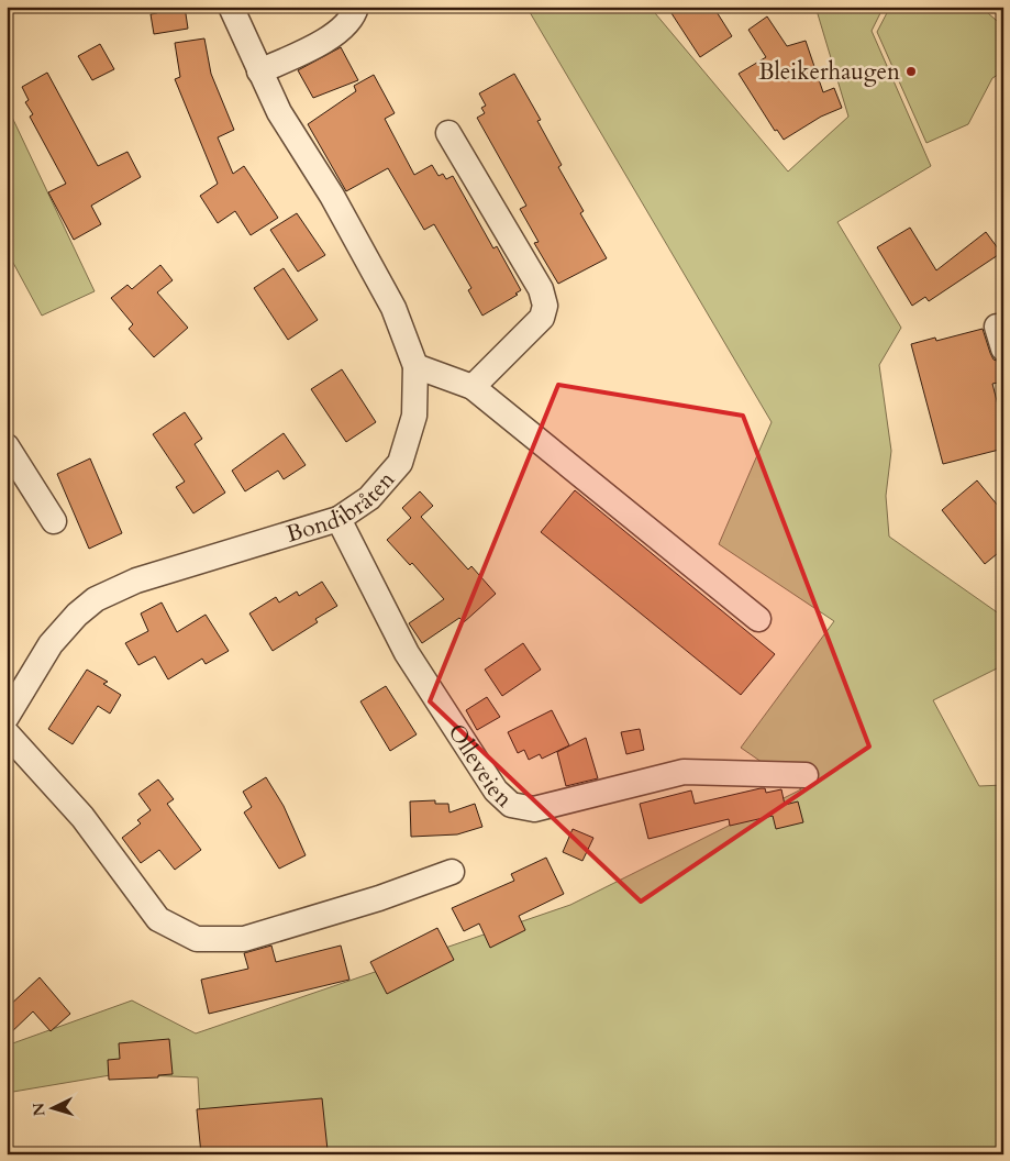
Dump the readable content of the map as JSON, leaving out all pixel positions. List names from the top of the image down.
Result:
{
  "streets": {
    "street": ["Bondibråten", "Olleveien"]
  },
  "crossings": [
    ["Bondibråten", "Olleveien"]
  ],
  "places": ["Bleikerhaugen"],
  "north": "left"
}
